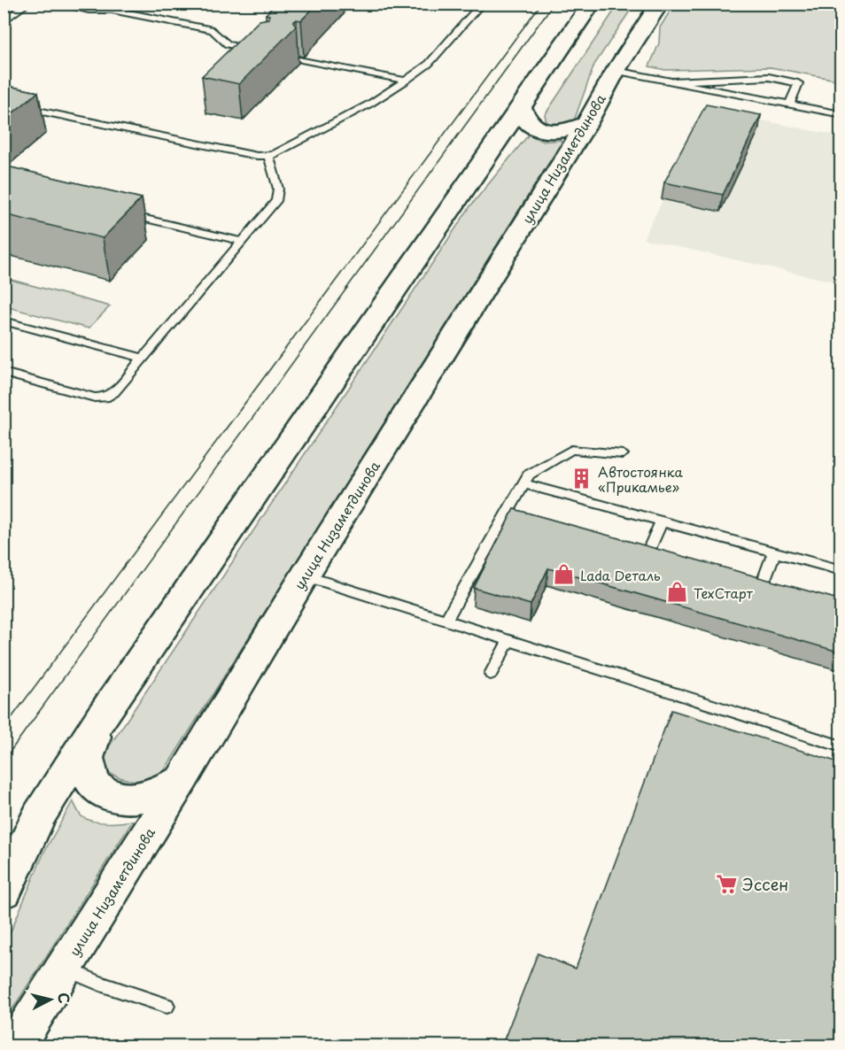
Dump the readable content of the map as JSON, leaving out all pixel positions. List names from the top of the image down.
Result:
{
  "streets": {
    "main road": ["улица Низаметдинова"]
  },
  "places": {
    "building": ["Автостоянка «Прикамье»"],
    "shop": ["Lada Dеталь", "ТехСтарт"],
    "supermarket": ["Эссен"]
  },
  "north": "right"
}
